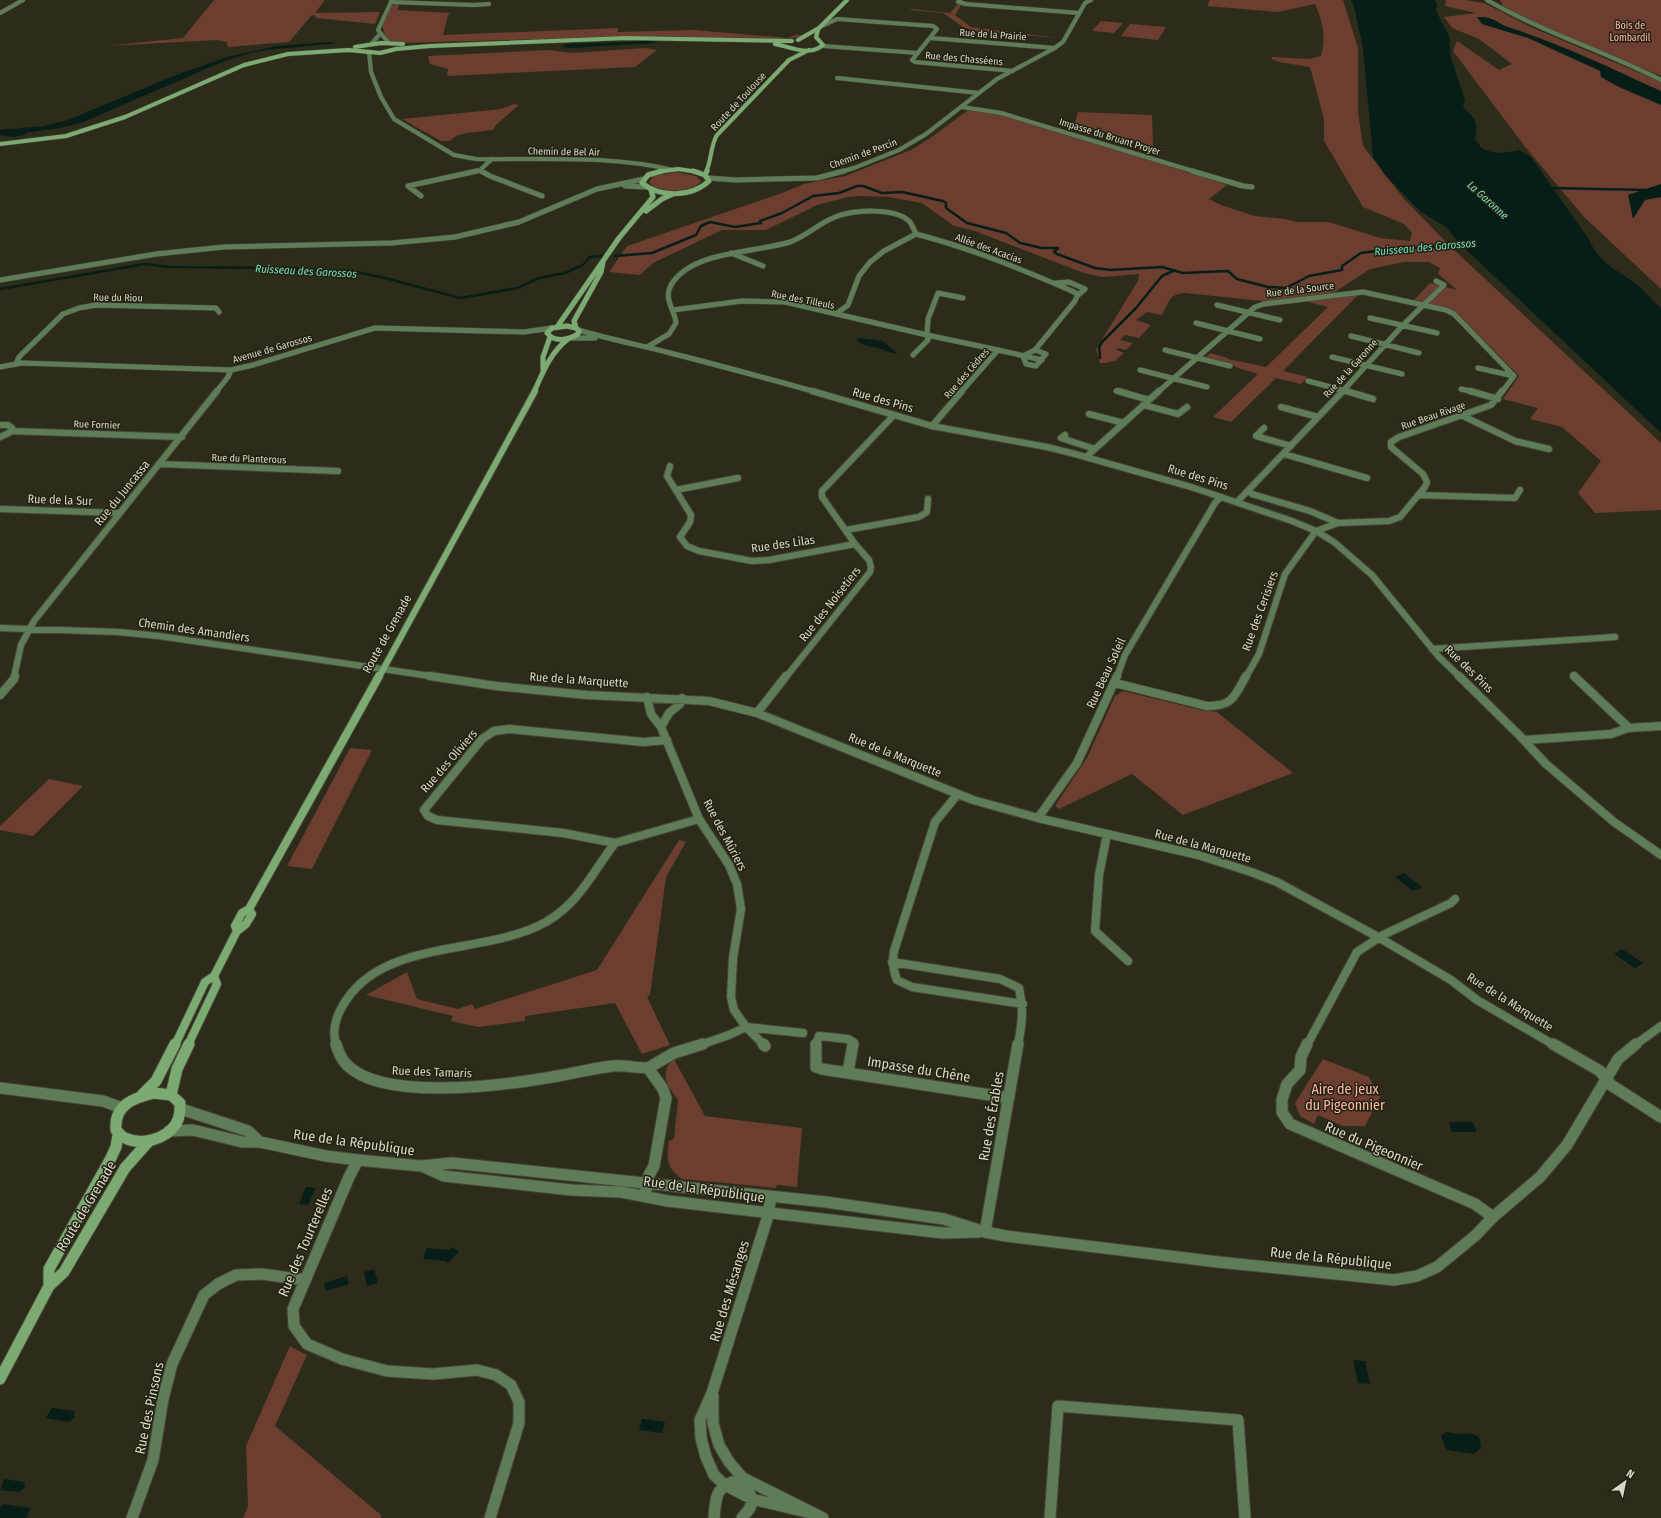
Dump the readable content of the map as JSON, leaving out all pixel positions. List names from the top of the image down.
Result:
{
  "streets": {
    "main road": ["Route de Toulouse", "Route de Grenade"],
    "street": [
      "Rue de la Prairie",
      "Rue des Chasséens",
      "Impasse du Bruant Proyer",
      "Chemin de Bel Air",
      "Chemin de Percin",
      "Allée des Acacias",
      "Rue de la Source",
      "Rue du Riou",
      "Rue des Tilleuls",
      "Avenue de Garossos",
      "Rue de la Garonne",
      "Rue des Cèdres",
      "Rue des Pins",
      "Rue Beau Rivage",
      "Rue Fornier",
      "Rue du Planterous",
      "Rue du Juncassa",
      "Rue de la Sur",
      "Rue des Lilas",
      "Rue des Noisetiers",
      "Rue des Cerisiers",
      "Chemin des Amandiers",
      "Rue Beau Soleil",
      "Rue de la Marquette",
      "Rue des Oliviers",
      "Rue des Mûriers",
      "Impasse du Chêne",
      "Rue des Tamaris",
      "Rue des Érables",
      "Rue de la République",
      "Rue du Pigeonnier",
      "Rue des Tourterelles",
      "Rue des Mésanges",
      "Rue des Pinsons"
    ]
  },
  "crossings": [
    ["Rue de la Prairie", "Chemin de Percin"],
    ["Rue des Chasséens", "Chemin de Percin"],
    ["Route de Toulouse", "Chemin de Percin"],
    ["Impasse du Bruant Proyer", "Chemin de Percin"],
    ["Rue de la Source", "Rue de la Garonne"],
    ["Rue de la Source", "Rue des Pins"],
    ["Rue du Riou", "Avenue de Garossos"],
    ["Rue des Tilleuls", "Rue des Cèdres"],
    ["Avenue de Garossos", "Rue du Juncassa"],
    ["Avenue de Garossos", "Route de Grenade"],
    ["Rue de la Garonne", "Rue des Pins"],
    ["Rue des Cèdres", "Rue des Pins"],
    ["Rue des Pins", "Rue des Noisetiers"],
    ["Rue des Pins", "Rue des Cerisiers"],
    ["Rue des Pins", "Route de Grenade"],
    ["Rue des Pins", "Rue Beau Soleil"],
    ["Rue Fornier", "Rue du Juncassa"],
    ["Rue du Planterous", "Rue du Juncassa"],
    ["Rue du Juncassa", "Rue de la Sur"],
    ["Rue du Juncassa", "Chemin des Amandiers"],
    ["Rue des Lilas", "Rue des Noisetiers"],
    ["Rue des Noisetiers", "Rue de la Marquette"],
    ["Rue des Cerisiers", "Rue Beau Soleil"],
    ["Chemin des Amandiers", "Route de Grenade"],
    ["Chemin des Amandiers", "Rue de la Marquette"],
    ["Route de Grenade", "Rue de la Marquette"],
    ["Route de Grenade", "Rue de la République"],
    ["Rue Beau Soleil", "Rue de la Marquette"],
    ["Rue de la Marquette", "Rue des Mûriers"],
    ["Rue de la Marquette", "Rue de la République"],
    ["Rue de la Marquette", "Rue du Pigeonnier"],
    ["Rue des Oliviers", "Rue des Mûriers"],
    ["Rue des Oliviers", "Rue des Tamaris"],
    ["Impasse du Chêne", "Rue des Érables"],
    ["Rue des Érables", "Rue de la République"],
    ["Rue de la République", "Rue du Pigeonnier"],
    ["Rue de la République", "Rue des Tourterelles"],
    ["Rue de la République", "Rue des Mésanges"],
    ["Rue des Tourterelles", "Rue des Pinsons"]
  ],
  "water": ["La Garonne", "Ruisseau des Garossos"],
  "parks": ["Bois de Lombardil", "Aire de jeux du Pigeonnier"],
  "north": "top right"
}
